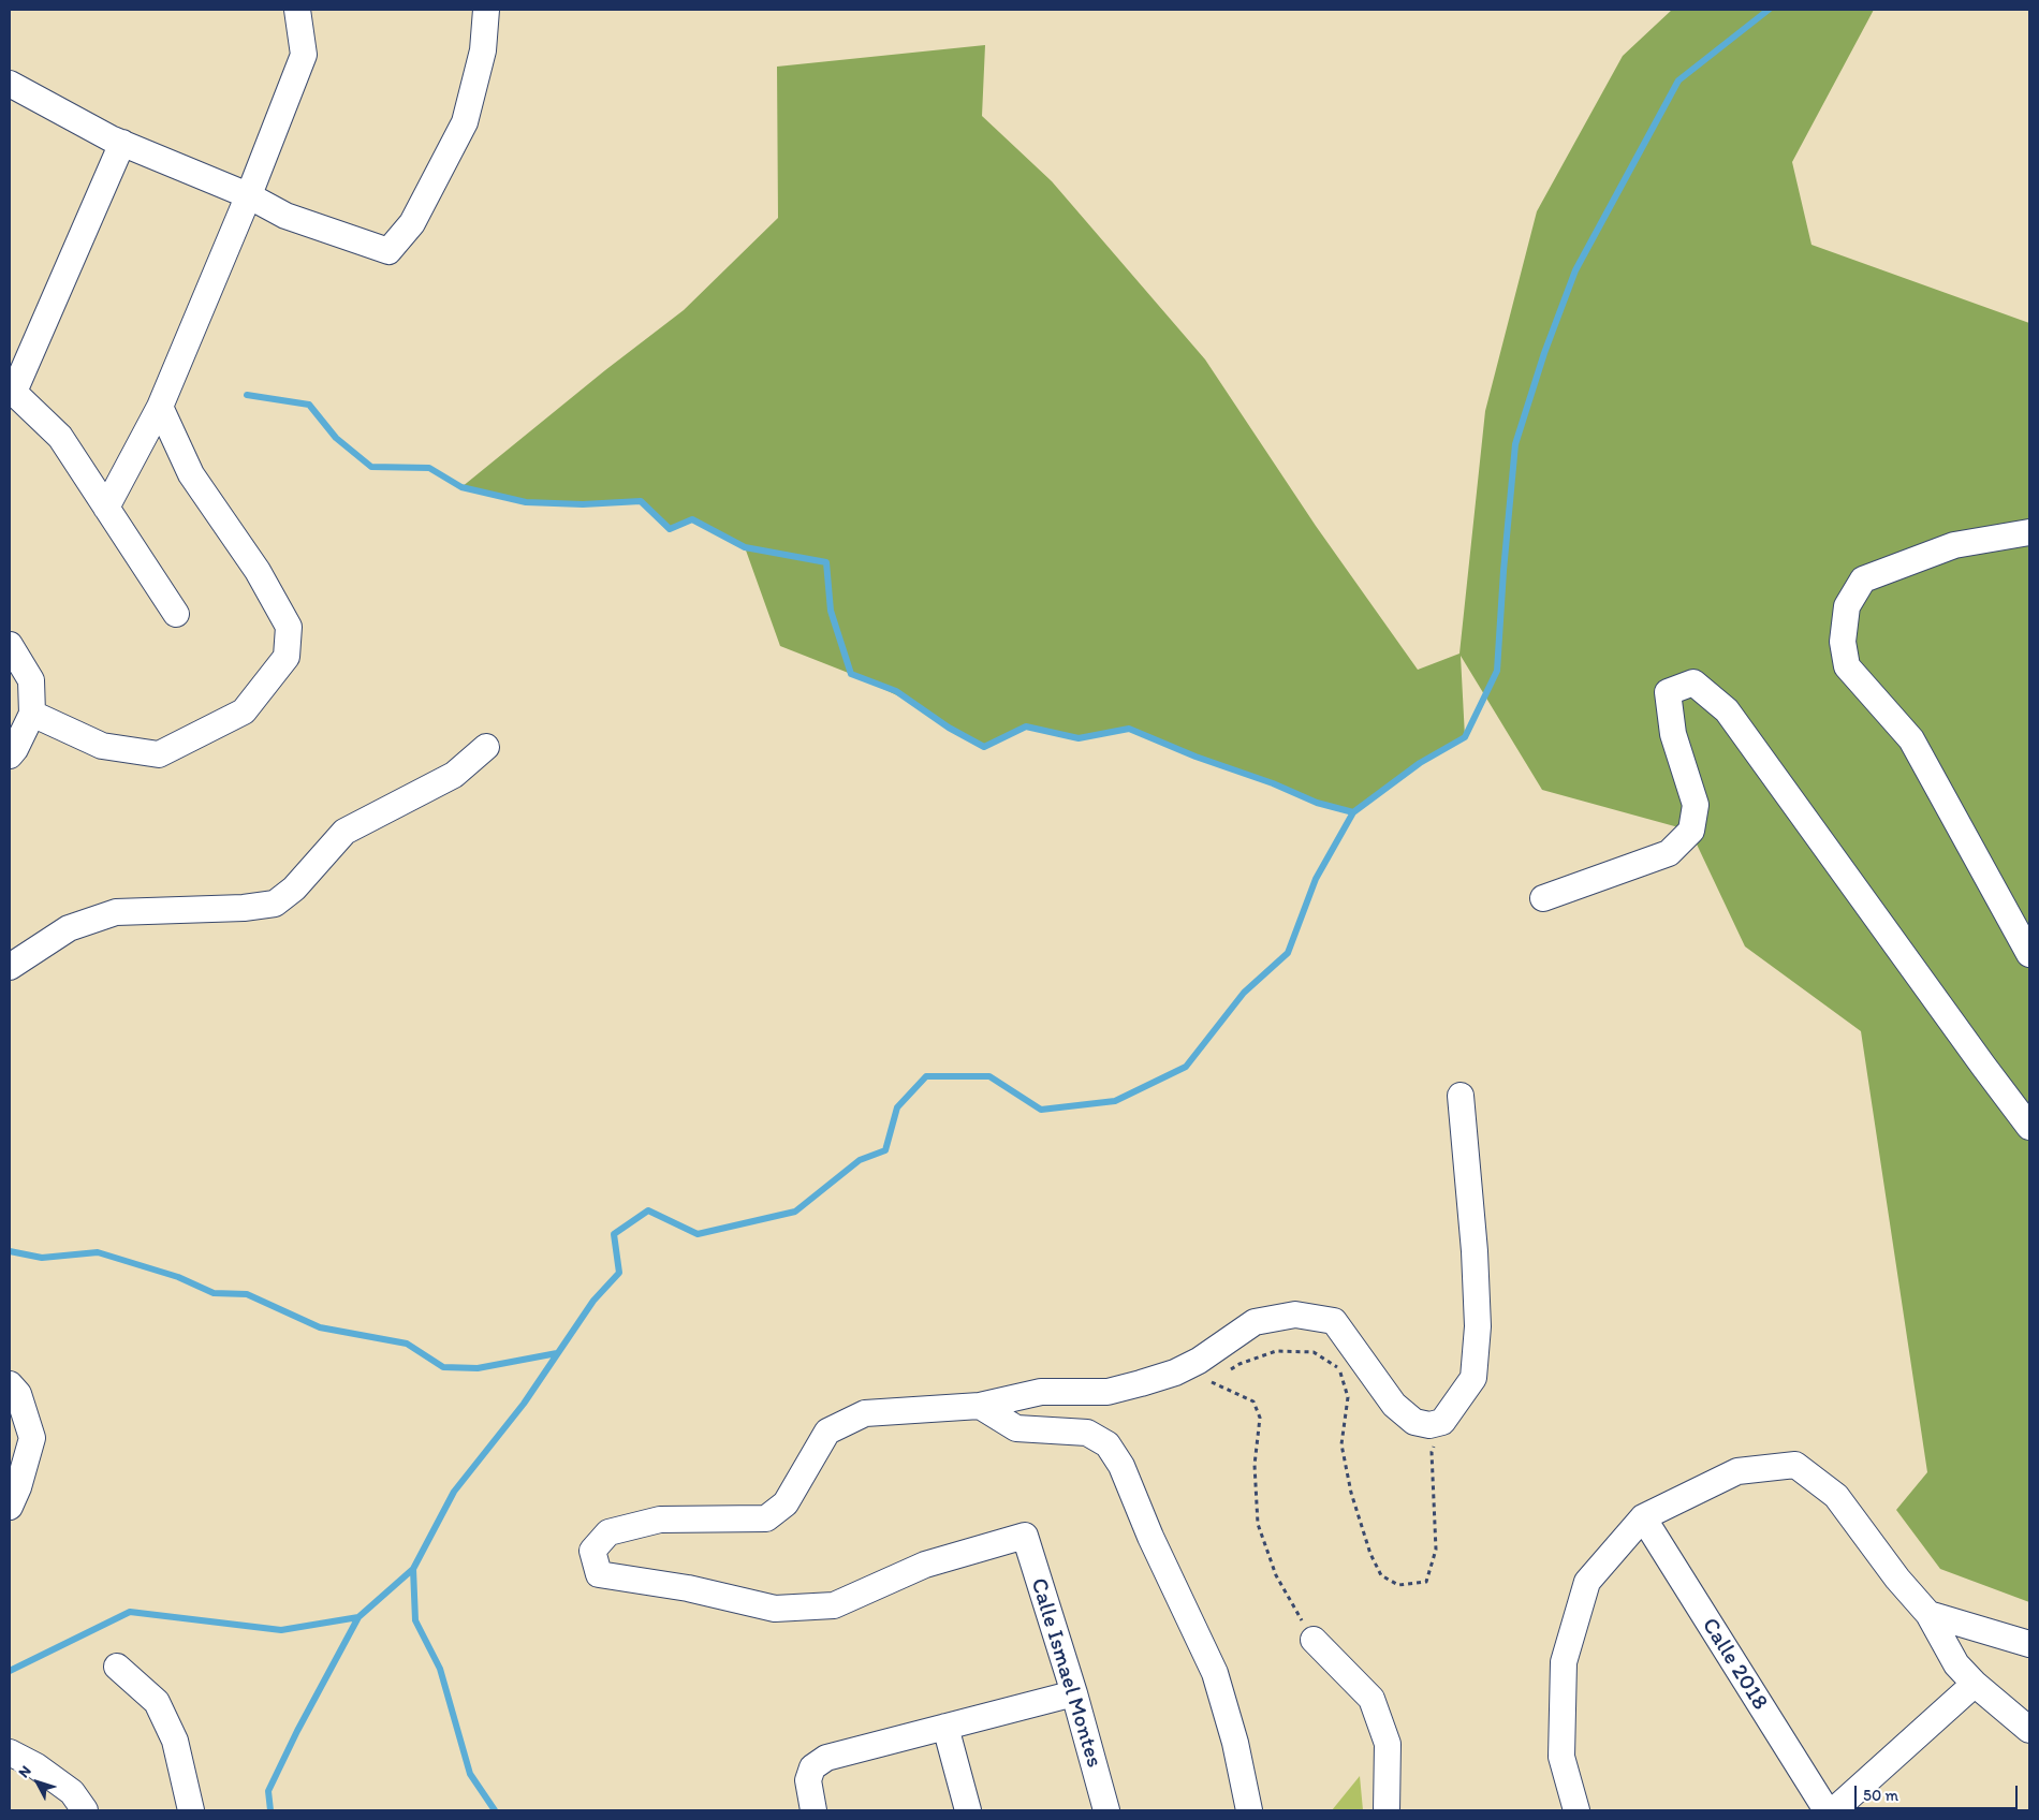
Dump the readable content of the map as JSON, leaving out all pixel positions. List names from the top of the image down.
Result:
{
  "streets": {
    "street": ["Calle 2018", "Calle Ismael Montes"]
  },
  "scale_bar": "50 m",
  "north": "top left"
}
